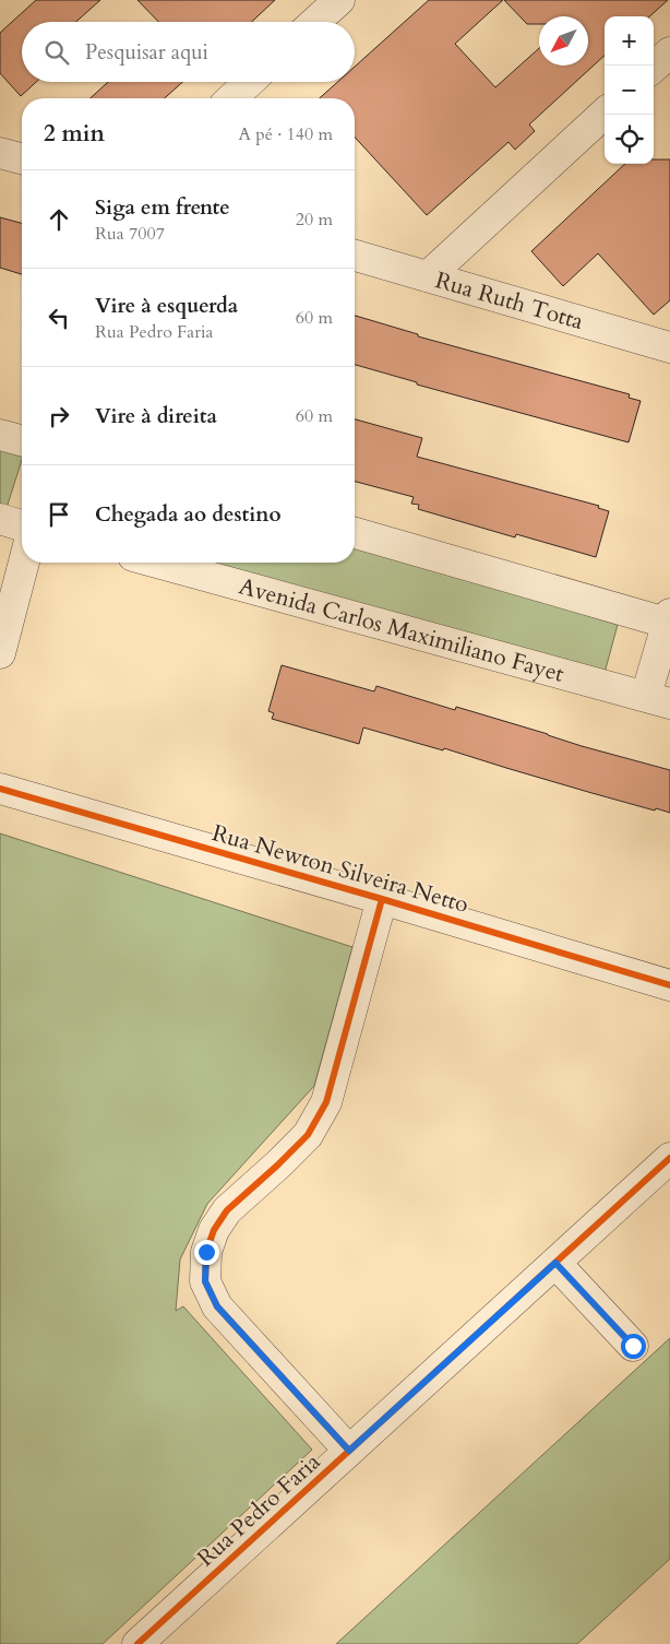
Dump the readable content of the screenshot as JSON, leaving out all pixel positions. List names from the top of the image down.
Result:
{
  "streets": {
    "street": [
      "Rua Ruth Totta",
      "Avenida Carlos Maximiliano Fayet",
      "Rua Newton Silveira Netto",
      "Rua Pedro Faria"
    ]
  },
  "north": "bottom left",
  "page": {
    "map_buttons": ["+", "−"],
    "search": "Pesquisar aqui",
    "heading": ["2 min", "A pé · 140 m"],
    "list": [
      ["Siga em frente", "Rua 7007", "20 m"],
      ["Vire à esquerda", "Rua Pedro Faria", "60 m"],
      ["Vire à direita", "60 m"],
      "Chegada ao destino"
    ]
  }
}
